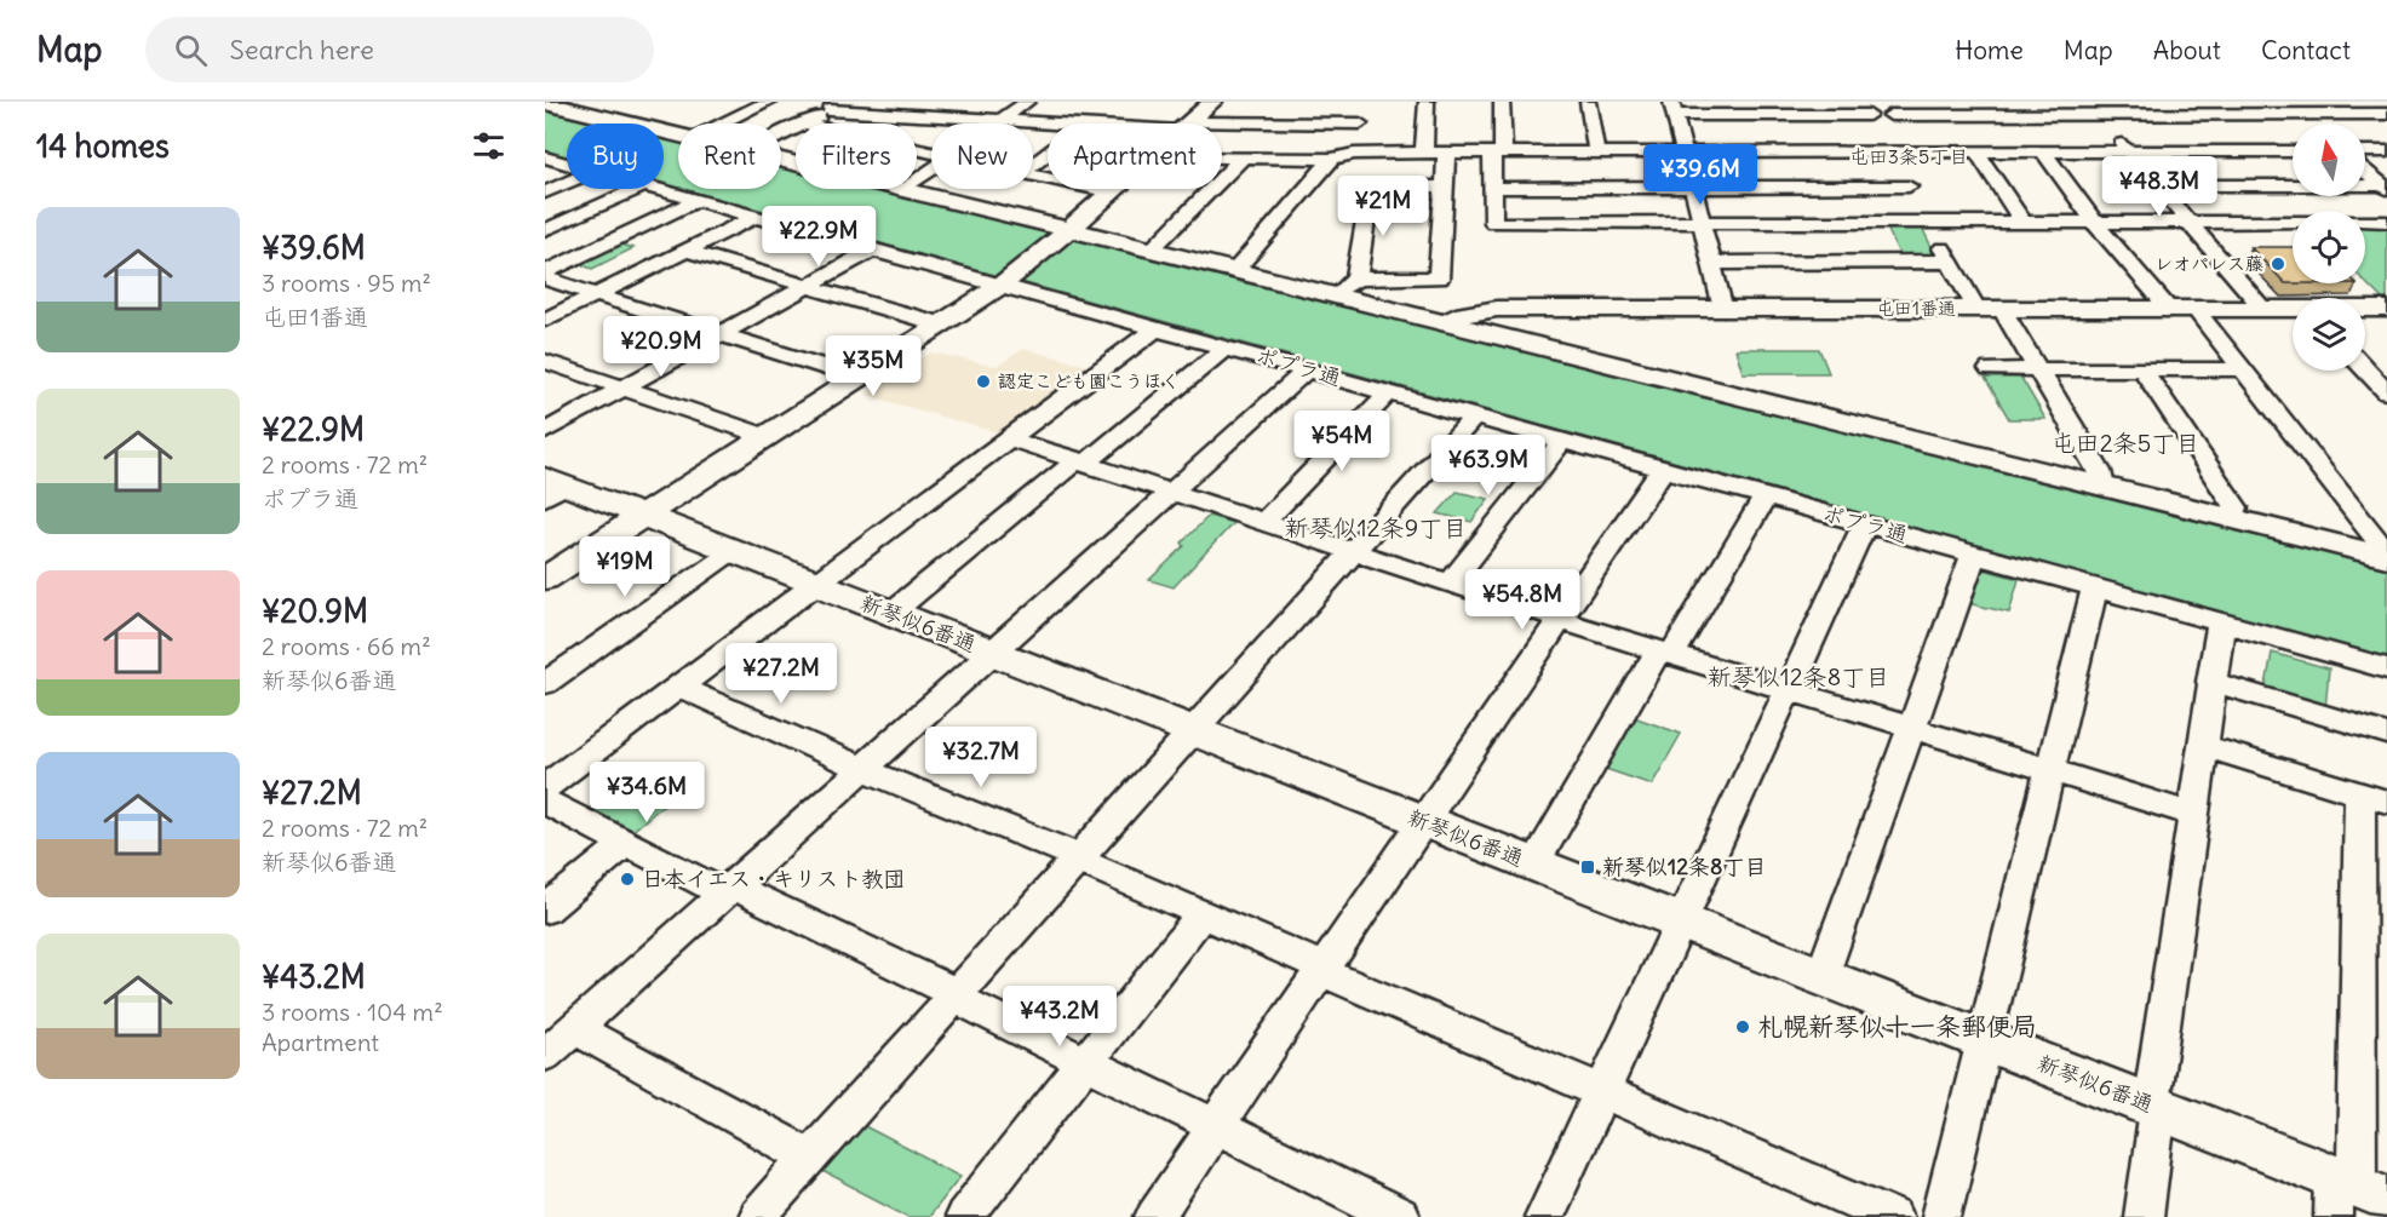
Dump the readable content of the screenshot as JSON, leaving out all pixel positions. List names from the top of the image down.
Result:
{
  "streets": {
    "street": ["屯田1番通", "ポプラ通", "新琴似6番通"]
  },
  "districts": [
    "屯田3条5丁目",
    "屯田2条5丁目",
    "新琴似12条9丁目",
    "新琴似12条8丁目"
  ],
  "places": {
    "other": [
      "レオパレス藤",
      "認定こども園こうほく",
      "日本イエス・キリスト教団",
      "札幌新琴似十一条郵便局"
    ],
    "transit": ["新琴似12条8丁目"]
  },
  "north": "top",
  "page": {
    "header": "Map",
    "search": "Search here",
    "nav": [
      "Home",
      "Map",
      "About",
      "Contact"
    ],
    "heading": "14 homes",
    "chip": [
      "Buy",
      "Rent",
      "Filters",
      "New",
      "Apartment"
    ],
    "price": [
      "¥39.6M",
      "¥48.3M",
      "¥21M",
      "¥22.9M",
      "¥20.9M",
      "¥35M",
      "¥54M",
      "¥63.9M",
      "¥19M",
      "¥54.8M",
      "¥27.2M",
      "¥32.7M",
      "¥34.6M",
      "¥43.2M"
    ],
    "list": [
      {
        "name": "¥39.6M",
        "note": "3 rooms · 95 m² · 屯田1番通"
      },
      {
        "name": "¥22.9M",
        "note": "2 rooms · 72 m² · ポプラ通"
      },
      {
        "name": "¥20.9M",
        "note": "2 rooms · 66 m² · 新琴似6番通"
      },
      {
        "name": "¥27.2M",
        "note": "2 rooms · 72 m² · 新琴似6番通"
      },
      {
        "name": "¥43.2M",
        "note": "3 rooms · 104 m² · Apartment"
      }
    ]
  }
}
